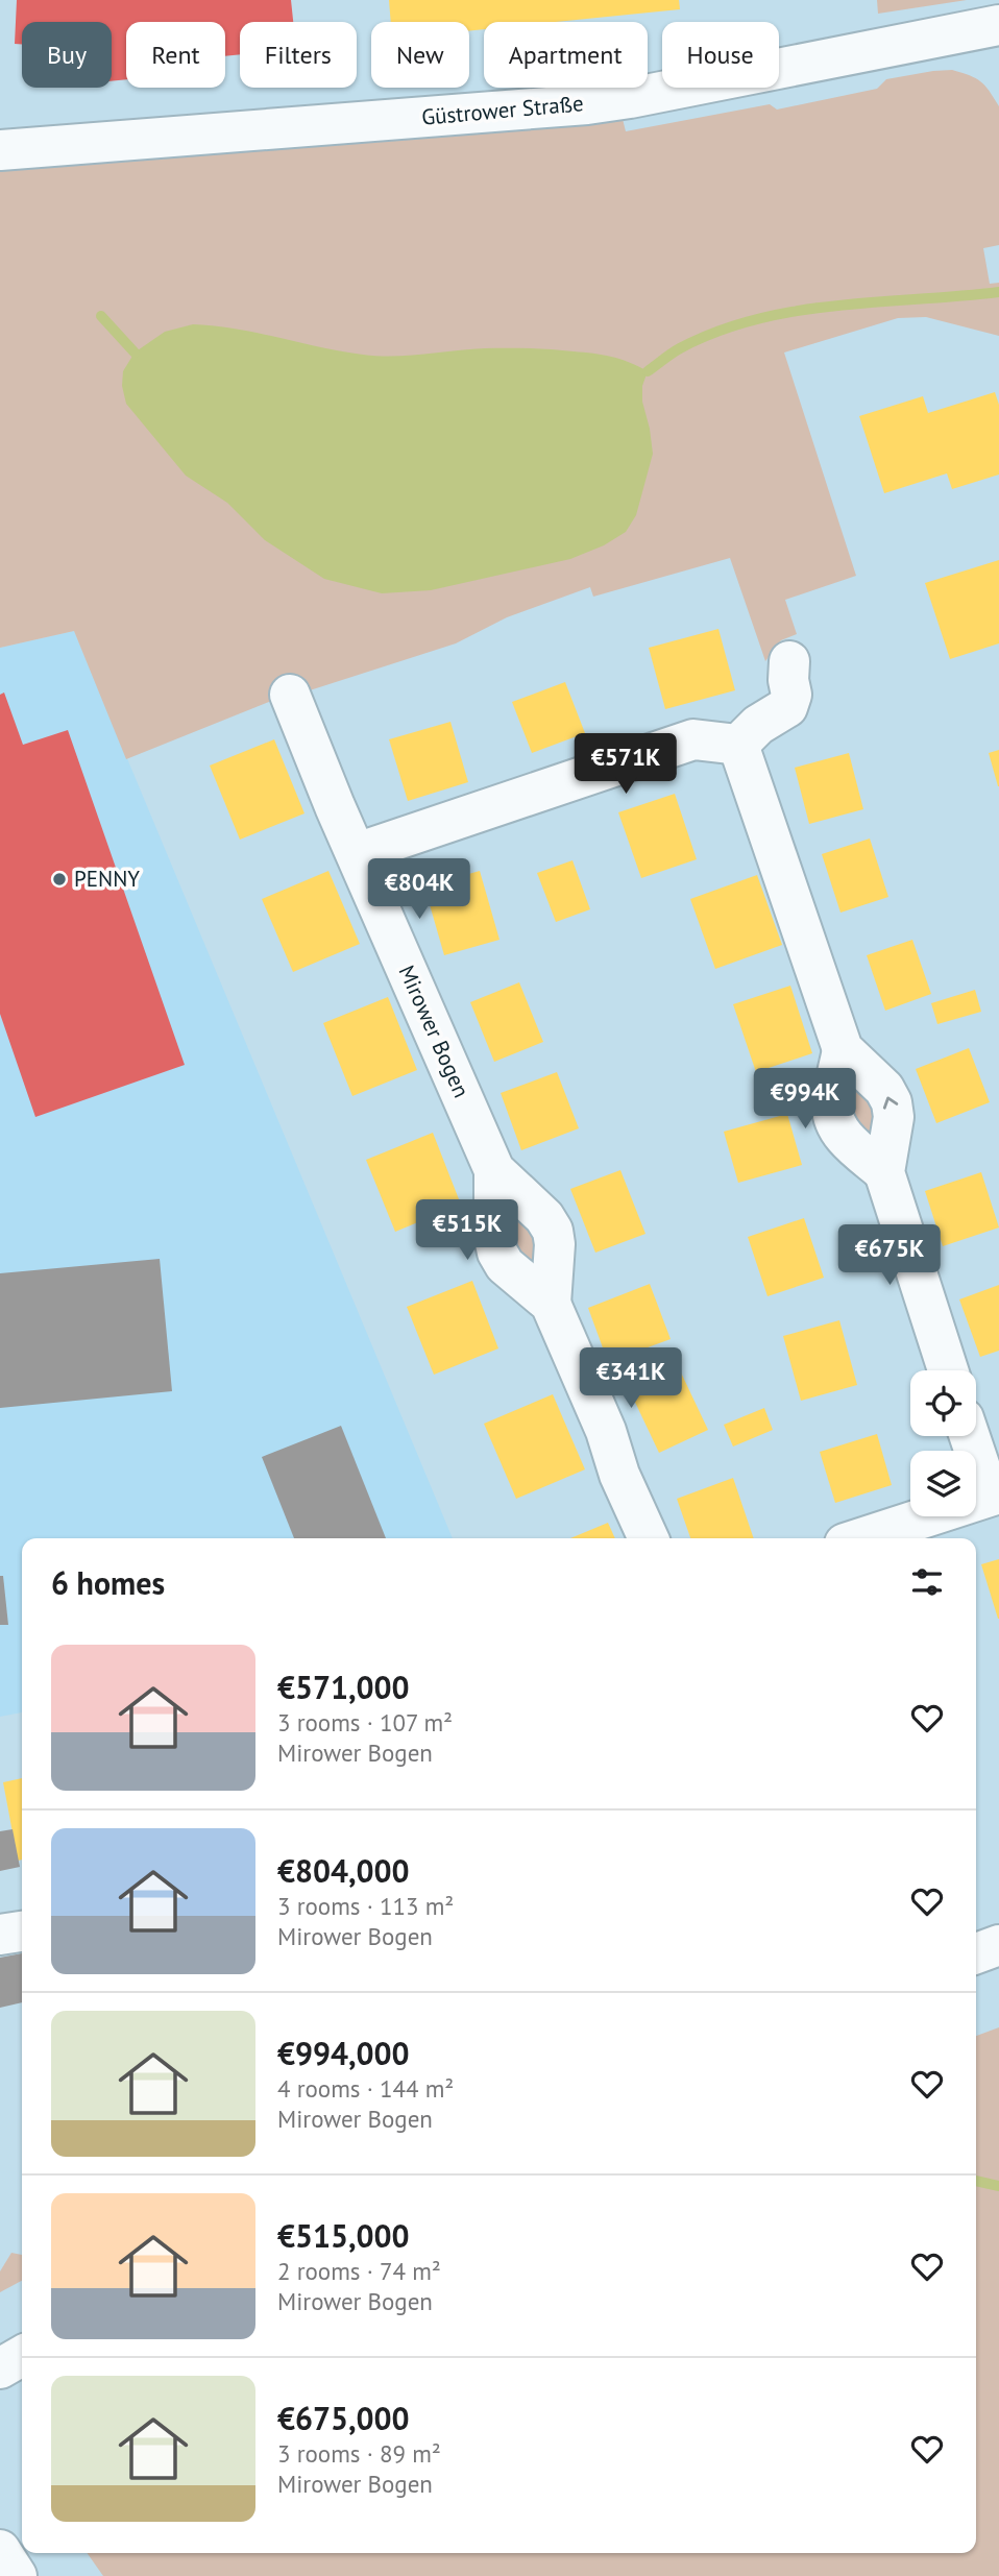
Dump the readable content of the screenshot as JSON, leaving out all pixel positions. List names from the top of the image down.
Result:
{
  "streets": {
    "street": ["Güstrower Straße", "Mirower Bogen"]
  },
  "places": ["PENNY"],
  "page": {
    "chip": [
      "Buy",
      "Rent",
      "Filters",
      "New",
      "Apartment",
      "House"
    ],
    "price": [
      "€571K",
      "€804K",
      "€994K",
      "€515K",
      "€675K",
      "€341K"
    ],
    "heading": "6 homes",
    "list": [
      {
        "name": "€571,000",
        "note": "3 rooms · 107 m² · Mirower Bogen"
      },
      {
        "name": "€804,000",
        "note": "3 rooms · 113 m² · Mirower Bogen"
      },
      {
        "name": "€994,000",
        "note": "4 rooms · 144 m² · Mirower Bogen"
      },
      {
        "name": "€515,000",
        "note": "2 rooms · 74 m² · Mirower Bogen"
      },
      {
        "name": "€675,000",
        "note": "3 rooms · 89 m² · Mirower Bogen"
      }
    ]
  }
}
